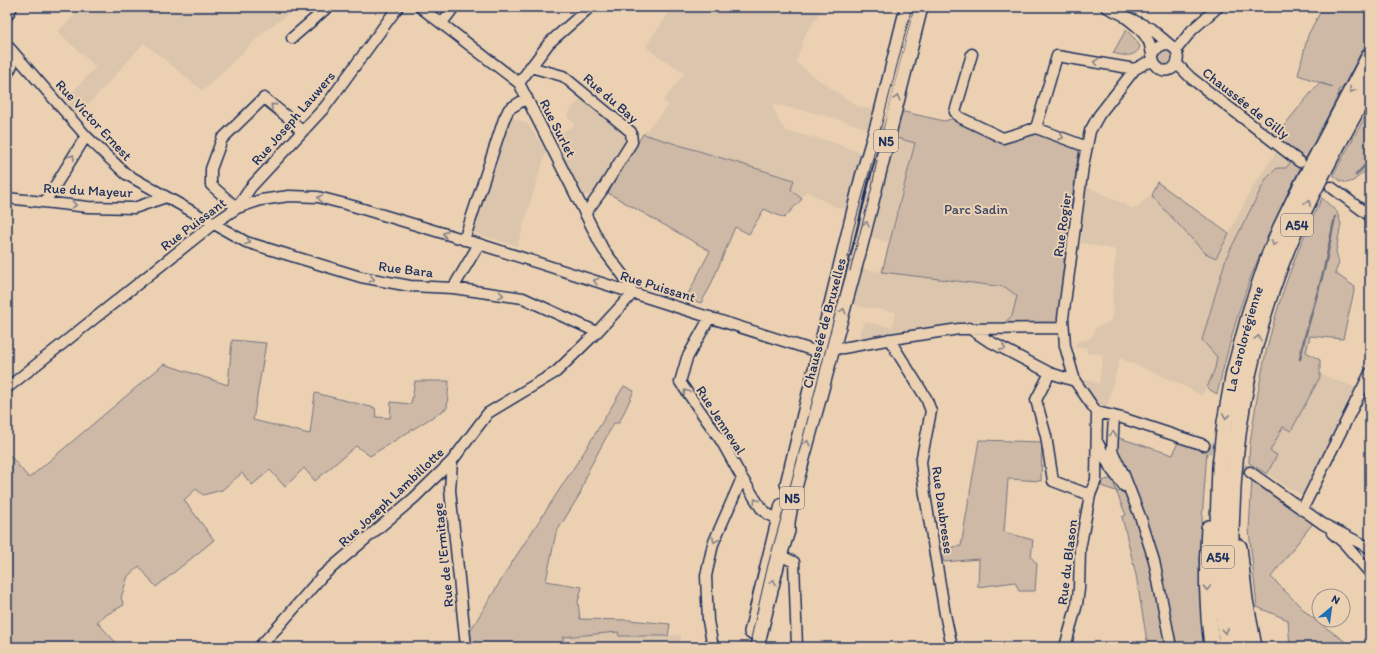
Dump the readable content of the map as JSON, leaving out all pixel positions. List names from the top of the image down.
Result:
{
  "streets": {
    "highway": ["A54", "La Carolorégienne"],
    "main road": ["N5", "Chaussée de Bruxelles"],
    "street": [
      "Rue du Bay",
      "Chaussée de Gilly",
      "Rue Joseph Lauwers",
      "Rue Victor Ernest",
      "Rue Surlet",
      "Rue du Mayeur",
      "Rue Puissant",
      "Rue Rogier",
      "Rue Bara",
      "Rue Jenneval",
      "Rue Joseph Lambillotte",
      "Rue Daubresse",
      "Rue de l'Ermitage",
      "Rue du Blason"
    ]
  },
  "crossings": [
    ["Rue du Bay", "Rue Surlet"],
    ["Rue Joseph Lauwers", "Rue Puissant"],
    ["Rue Victor Ernest", "Rue du Mayeur"],
    ["Rue Victor Ernest", "Rue Puissant"],
    ["Rue Victor Ernest", "Rue Bara"],
    ["Rue Surlet", "Rue Puissant"],
    ["Rue Surlet", "Rue Joseph Lambillotte"],
    ["Rue Puissant", "Rue Bara"],
    ["Rue Puissant", "Chaussée de Bruxelles"],
    ["Rue Puissant", "Rue Jenneval"],
    ["Rue Puissant", "Rue Joseph Lambillotte"],
    ["Rue Bara", "Rue Joseph Lambillotte"],
    ["Chaussée de Bruxelles", "Rue Jenneval"],
    ["Rue Joseph Lambillotte", "Rue de l'Ermitage"]
  ],
  "one_way": [
    "Rue du Mayeur",
    "Rue Puissant",
    "Rue Bara",
    "Rue Jenneval"
  ],
  "parks": ["Parc Sadin"],
  "north": "top right"
}
